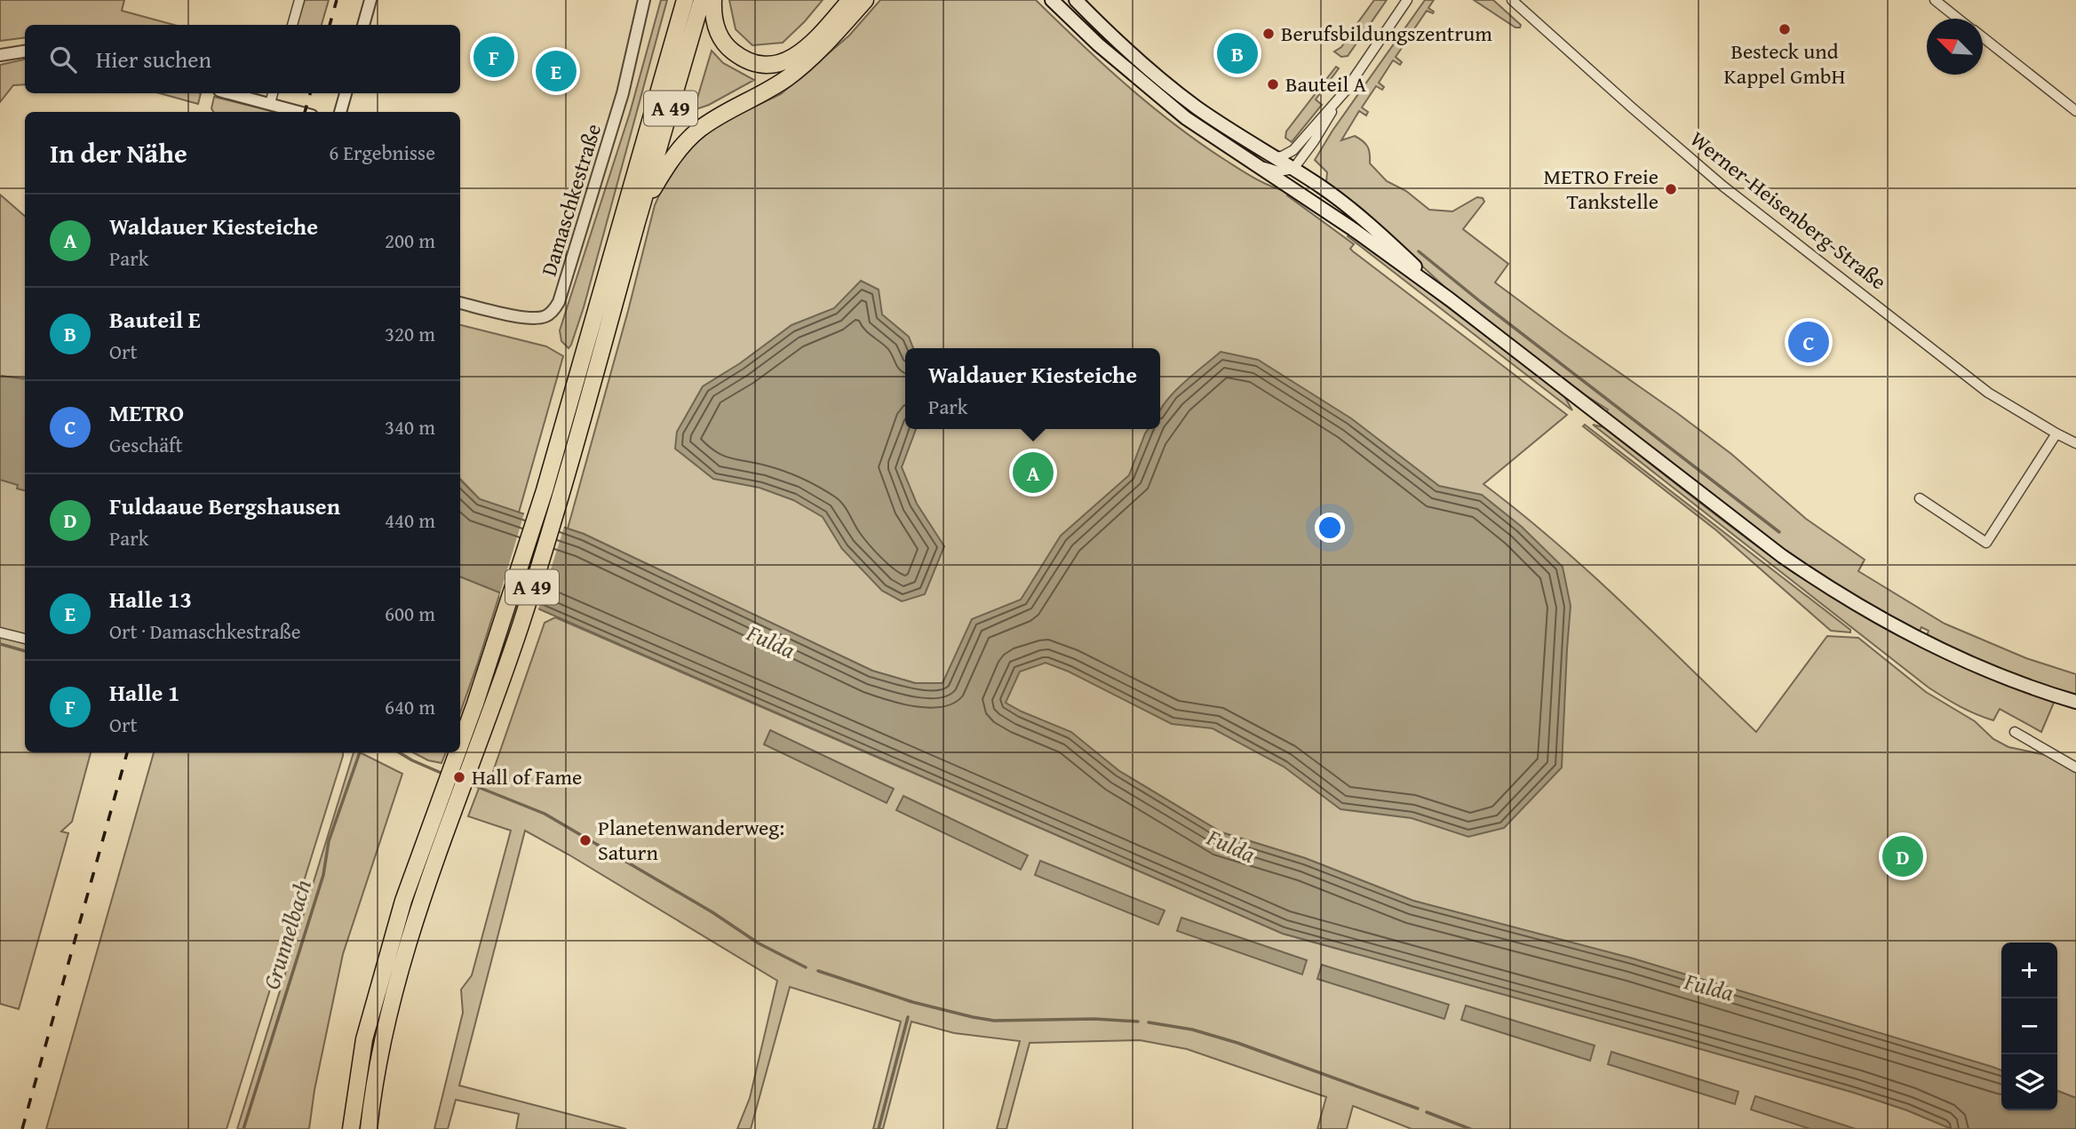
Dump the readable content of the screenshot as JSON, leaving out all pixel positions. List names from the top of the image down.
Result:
{
  "streets": {
    "highway": ["A 49"],
    "street": ["Damaschkestraße", "Werner-Heisenberg-Straße"]
  },
  "water": ["Fulda", "Grunnelbach"],
  "places": [
    "Besteck und Kappel GmbH",
    "Berufsbildungszentrum",
    "Bauteil A",
    "METRO Freie Tankstelle",
    "Hall of Fame",
    "Planetenwanderweg: Saturn"
  ],
  "north": "top left",
  "page": {
    "search": "Hier suchen",
    "pins": [
      "B",
      "F",
      "E",
      "C",
      "A",
      "D"
    ],
    "heading": ["In der Nähe", "6 Ergebnisse"],
    "list": [
      {
        "mark": "A",
        "name": "Waldauer Kiesteiche",
        "note": "Park",
        "value": "200 m"
      },
      {
        "mark": "B",
        "name": "Bauteil E",
        "note": "Ort",
        "value": "320 m"
      },
      {
        "mark": "C",
        "name": "METRO",
        "note": "Geschäft",
        "value": "340 m"
      },
      {
        "mark": "D",
        "name": "Fuldaaue Bergshausen",
        "note": "Park",
        "value": "440 m"
      },
      {
        "mark": "E",
        "name": "Halle 13",
        "note": "Ort · Damaschkestraße",
        "value": "600 m"
      },
      {
        "mark": "F",
        "name": "Halle 1",
        "note": "Ort",
        "value": "640 m"
      }
    ],
    "popup": ["Waldauer Kiesteiche", "Park"],
    "map_buttons": ["+", "−"]
  }
}
